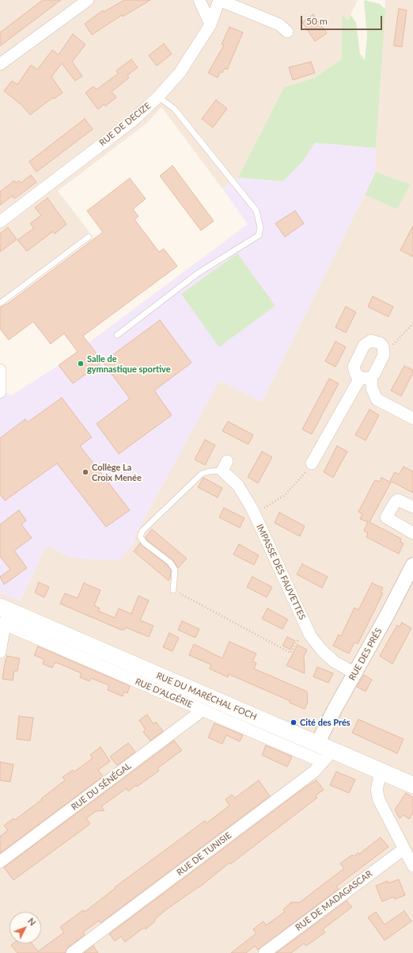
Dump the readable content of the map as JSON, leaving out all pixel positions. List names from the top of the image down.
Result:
{
  "streets": {
    "main road": ["RUE DU MARÉCHAL FOCH"],
    "street": [
      "RUE DE DECIZE",
      "IMPASSE DES FAUVETTES",
      "RUE DES PRÉS",
      "RUE D'ALGÉRIE",
      "RUE DU SÉNÉGAL",
      "RUE DE TUNISIE",
      "RUE DE MADAGASCAR"
    ]
  },
  "crossings": [
    ["IMPASSE DES FAUVETTES", "RUE DES PRÉS"],
    ["RUE DES PRÉS", "RUE D'ALGÉRIE"],
    ["RUE DES PRÉS", "RUE DU MARÉCHAL FOCH"],
    ["RUE DES PRÉS", "RUE DE TUNISIE"],
    ["RUE D'ALGÉRIE", "RUE DU MARÉCHAL FOCH"],
    ["RUE D'ALGÉRIE", "RUE DU SÉNÉGAL"],
    ["RUE D'ALGÉRIE", "RUE DE TUNISIE"],
    ["RUE DU MARÉCHAL FOCH", "RUE DE TUNISIE"]
  ],
  "places": ["Salle de gymnastique sportive", "Collège La Croix Menée", "Cité des Prés"],
  "scale_bar": "50 m",
  "north": "top right"
}
